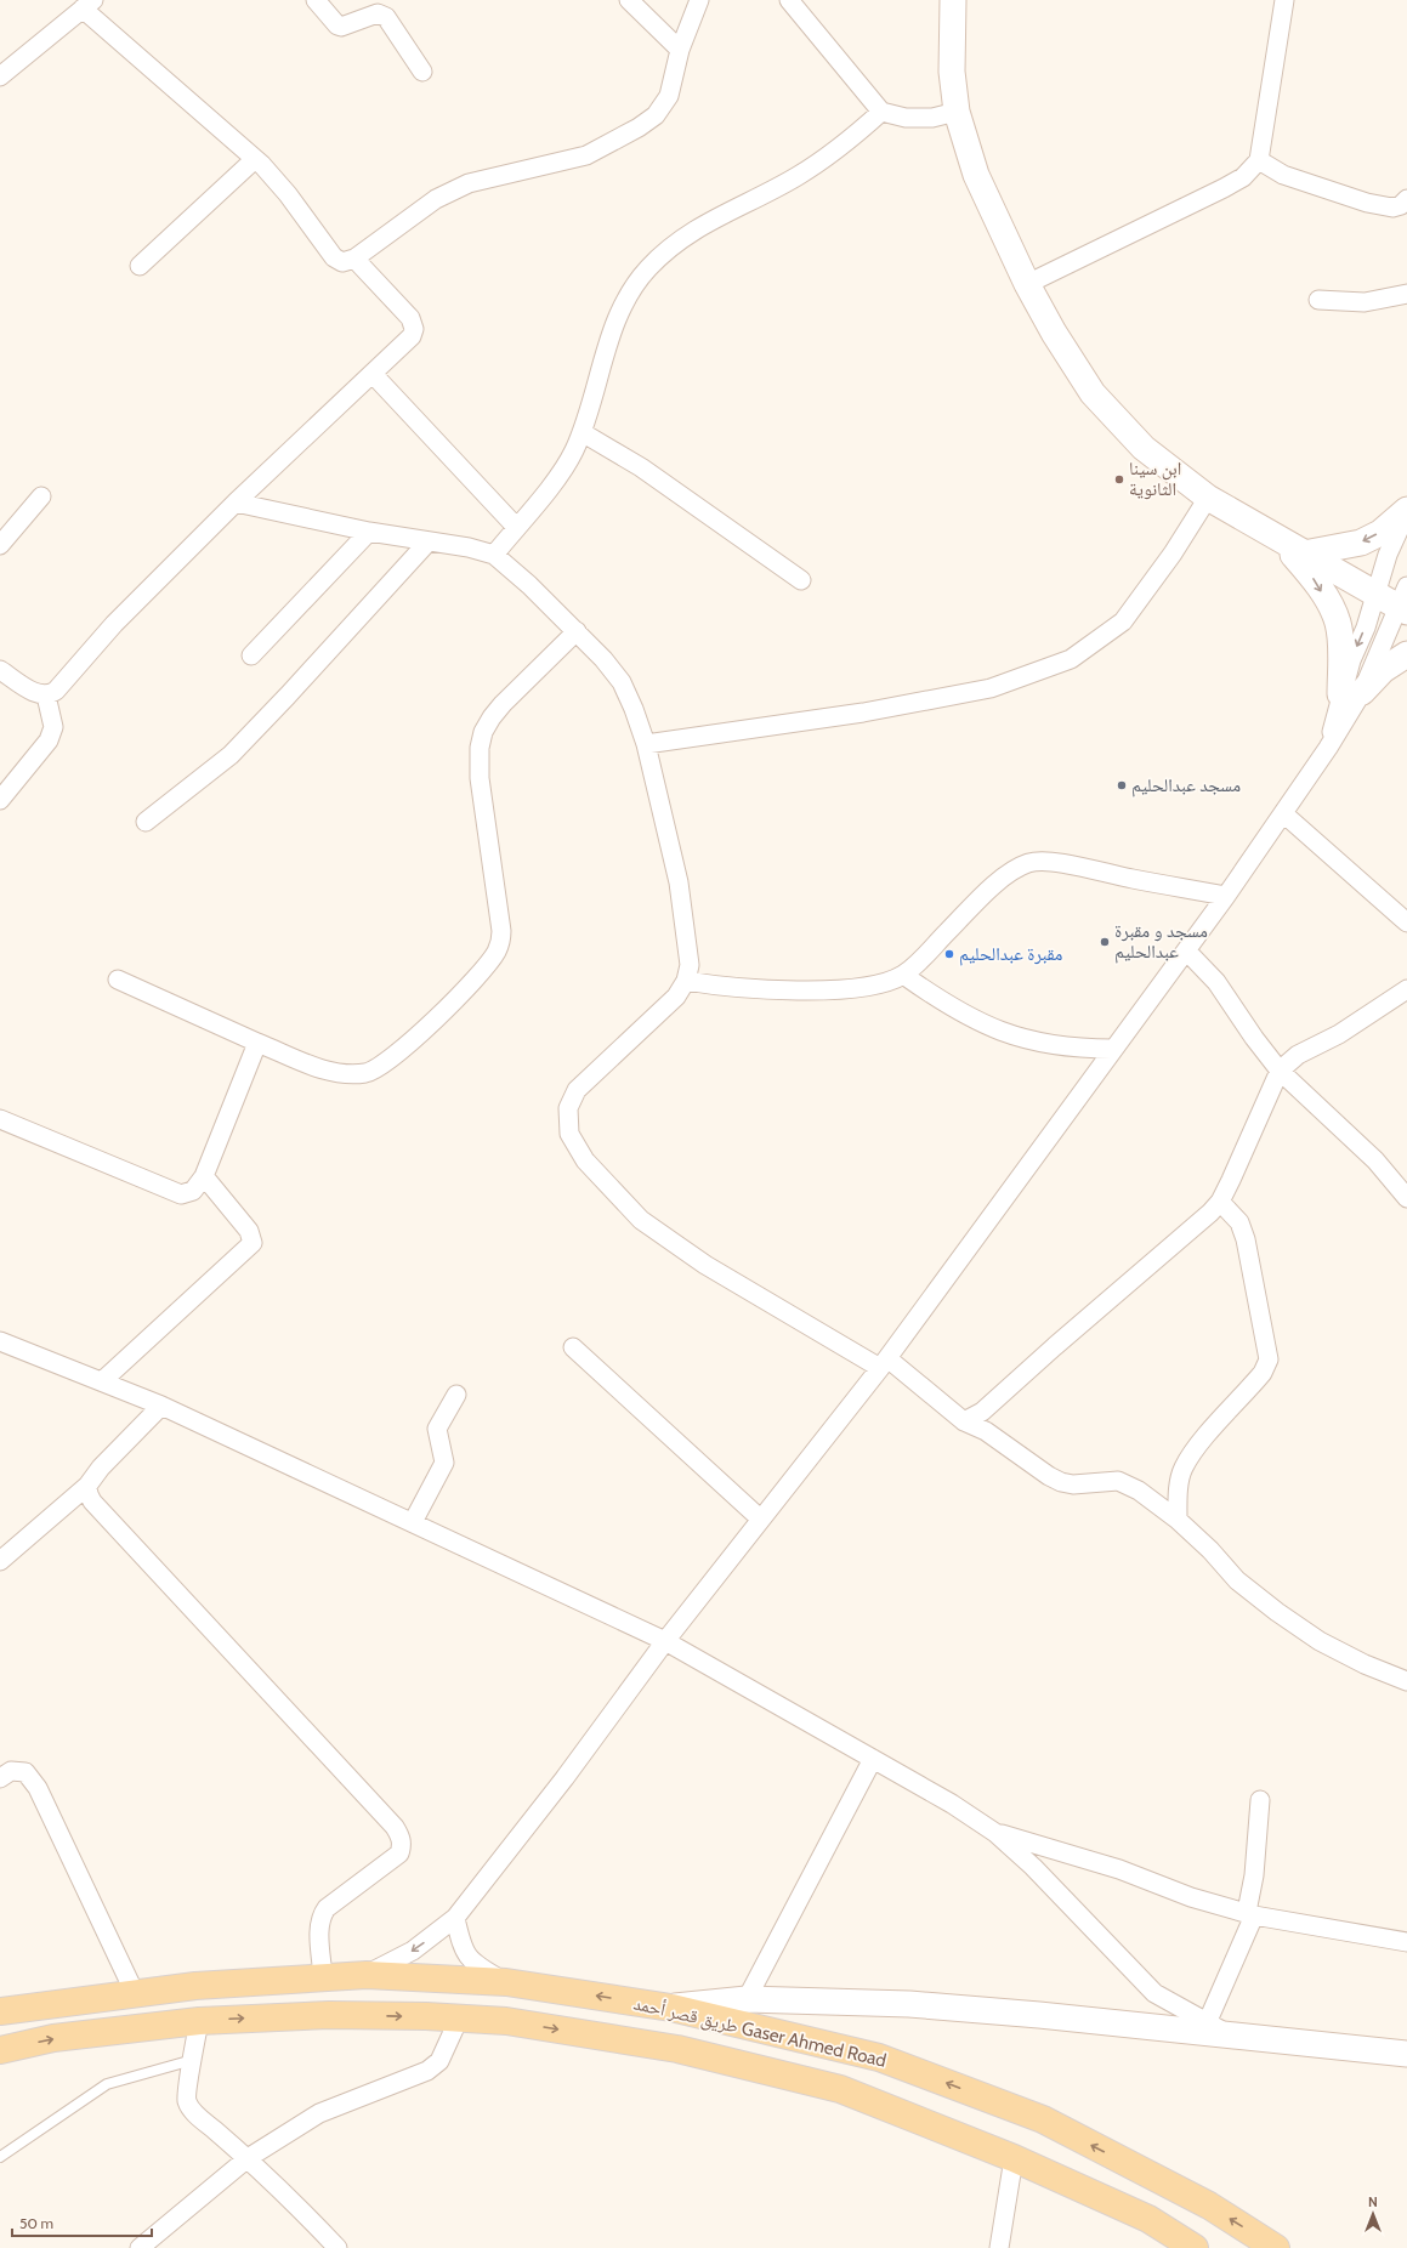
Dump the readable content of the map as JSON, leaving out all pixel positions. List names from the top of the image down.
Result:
{
  "streets": {
    "main road": ["طريق قصر أحمد Gaser Ahmed Road"]
  },
  "places": [
    "ابن سينا الثانوية",
    "مسجد عبدالحليم",
    "مسجد و مقبرة عبدالحليم",
    "مقبرة عبدالحليم"
  ],
  "scale_bar": "50 m",
  "north": "top"
}
